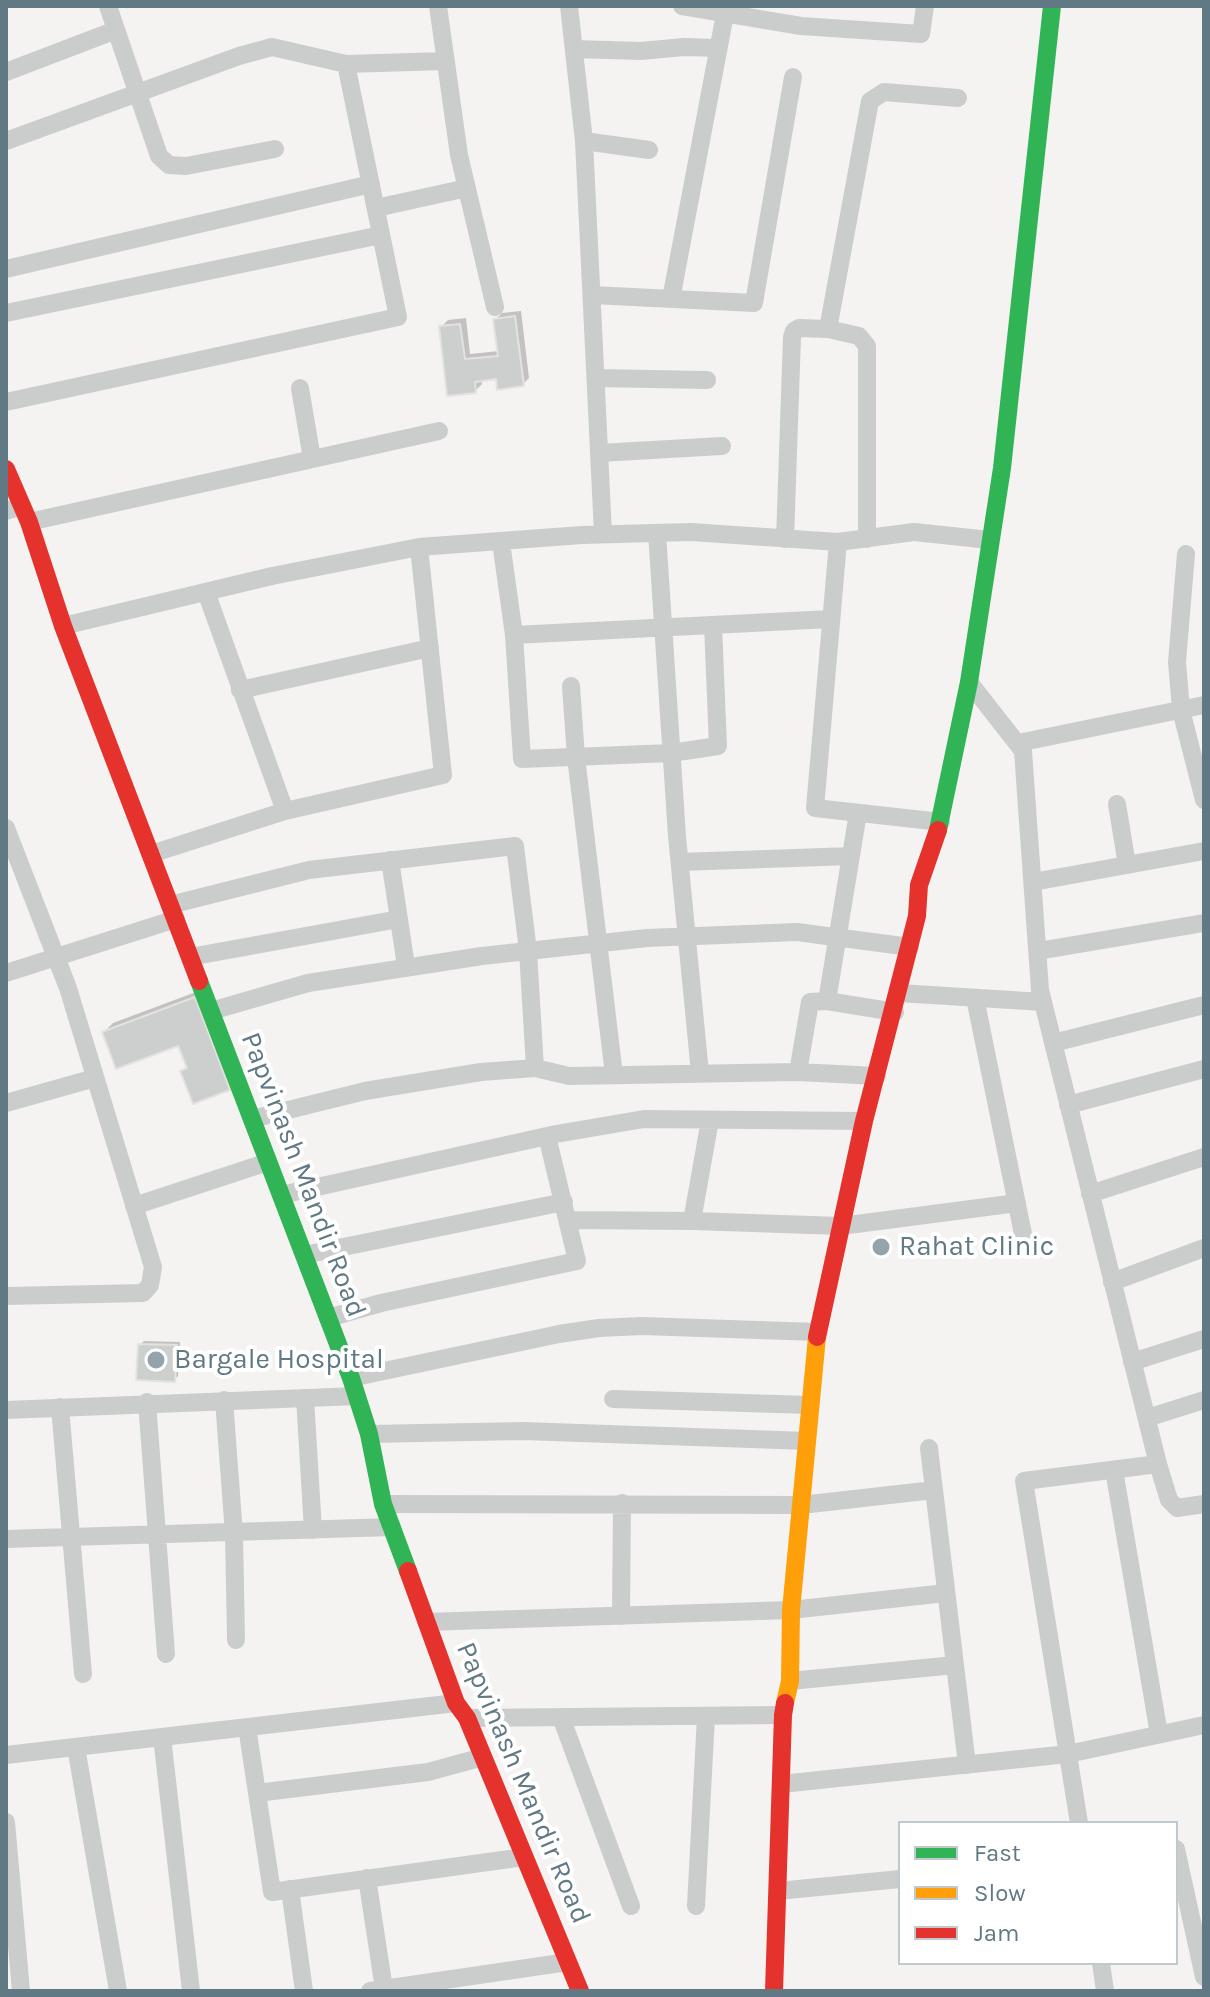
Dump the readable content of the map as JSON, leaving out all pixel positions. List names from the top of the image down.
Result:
{
  "streets": {
    "street": ["Papvinash Mandir Road"]
  },
  "places": ["Rahat Clinic", "Bargale Hospital"],
  "legend": ["Fast", "Slow", "Jam"]
}
